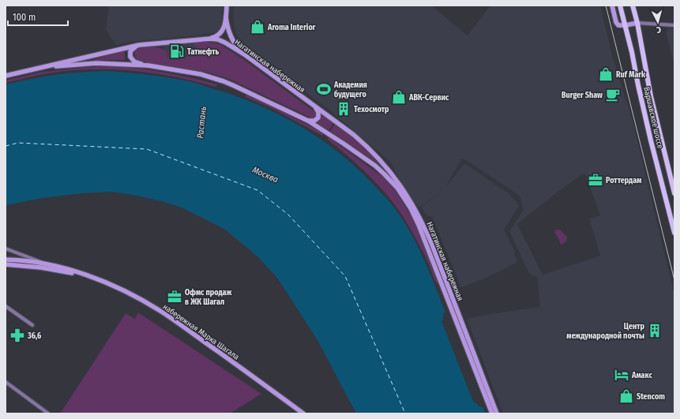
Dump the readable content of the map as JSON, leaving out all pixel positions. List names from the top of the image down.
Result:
{
  "streets": {
    "main road": ["Нагатинская набережная", "Варшавское шоссе", "набережная Марка Шагала"]
  },
  "water": ["Растань", "Москва"],
  "places": {
    "shop": [
      "Aroma Interior",
      "Ruf Mark",
      "АВК-Сервис",
      "Stencom"
    ],
    "fuel station": ["Татнефть"],
    "sports": ["Академия будущего"],
    "cafe": ["Burger Shaw"],
    "building": ["Техосмотр", "Центр международной почты"],
    "office": ["Роттердам", "Офмс продаж в ЖК Шагал"],
    "pharmacy": ["36,6"],
    "hotel": ["Амакс"]
  },
  "scale_bar": "100 m",
  "north": "bottom"
}
